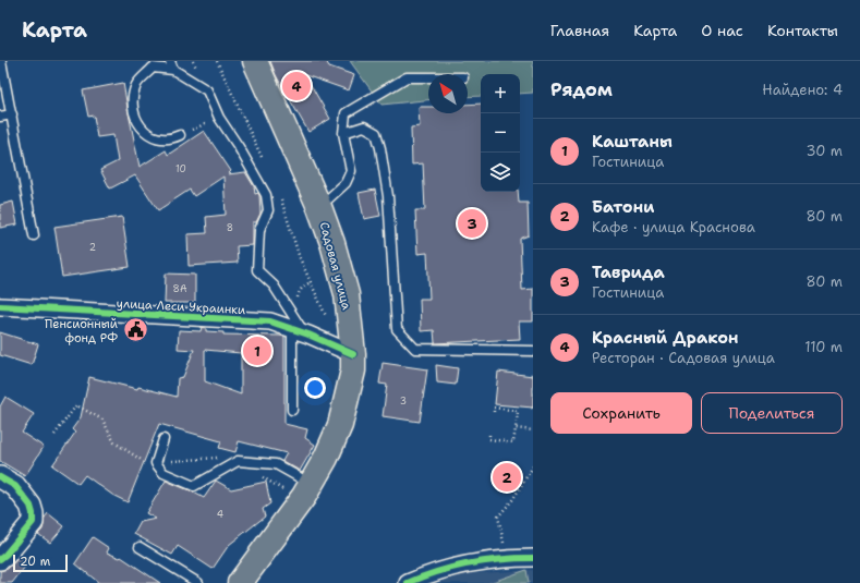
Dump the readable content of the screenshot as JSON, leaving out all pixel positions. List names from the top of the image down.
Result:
{
  "streets": {
    "main road": ["Садовая улица"],
    "street": ["улица Леси Украинки"]
  },
  "crossings": [
    ["Садовая улица", "улица Леси Украинки"]
  ],
  "places": {
    "public building": ["Пенсионный фонд РФ"]
  },
  "house_numbers": [
    "10",
    "8",
    "2",
    "8А",
    "3",
    "4"
  ],
  "scale_bar": "20 m",
  "north": "top left",
  "page": {
    "header": "Карта",
    "nav": [
      "Главная",
      "Карта",
      "О нас",
      "Контакты"
    ],
    "heading": ["Рядом", "Найдено: 4"],
    "pins": [
      "4",
      "3",
      "1",
      "2"
    ],
    "map_buttons": ["+", "−"],
    "list": [
      {
        "mark": "1",
        "name": "Каштаны",
        "note": "Гостиница",
        "value": "30 m"
      },
      {
        "mark": "2",
        "name": "Батони",
        "note": "Кафе · улица Краснова",
        "value": "80 m"
      },
      {
        "mark": "3",
        "name": "Таврида",
        "note": "Гостиница",
        "value": "80 m"
      },
      {
        "mark": "4",
        "name": "Красный Дракон",
        "note": "Ресторан · Садовая улица",
        "value": "110 m"
      }
    ],
    "buttons": ["Сохранить", "Поделиться"],
    "scale": "20 m"
  }
}
